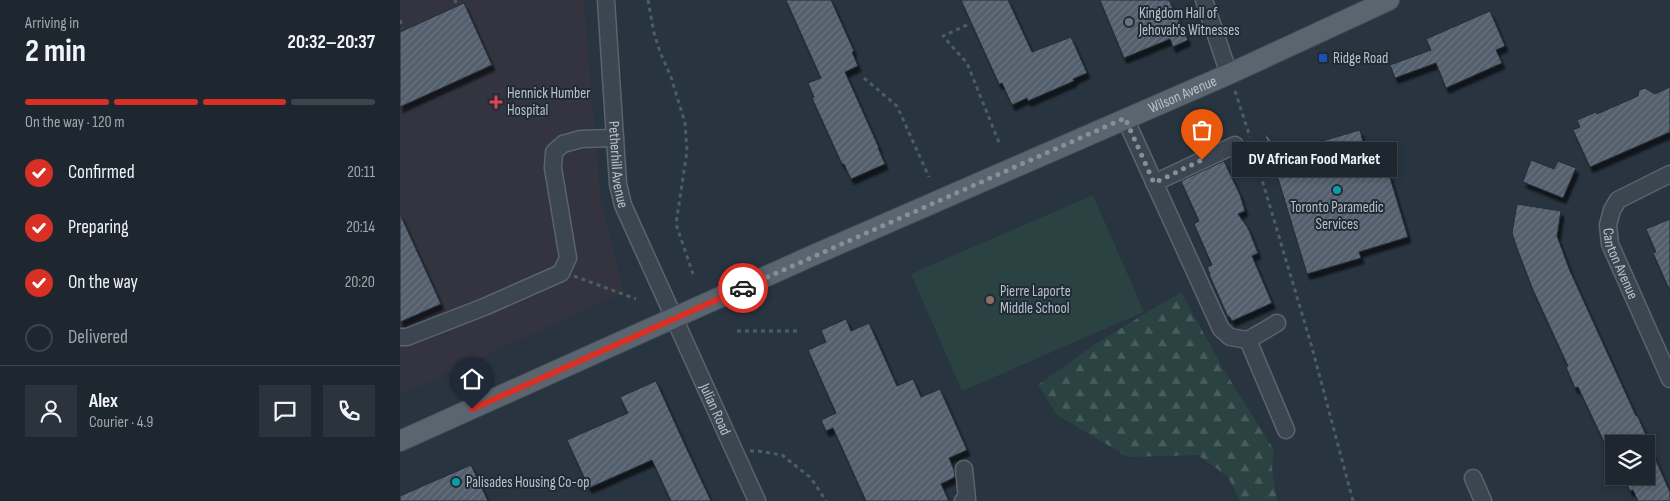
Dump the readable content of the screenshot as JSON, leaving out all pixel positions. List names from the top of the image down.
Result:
{
  "streets": {
    "main road": ["Wilson Avenue"],
    "street": ["Petherhill Avenue", "Canton Avenue", "Julian Road"]
  },
  "crossings": [
    ["Wilson Avenue", "Petherhill Avenue"],
    ["Wilson Avenue", "Julian Road"],
    ["Petherhill Avenue", "Julian Road"]
  ],
  "places": {
    "other": [
      "Kingdom Hall of Jehovah's Witnesses",
      "DV African Food Market",
      "Toronto Paramedic Services",
      "Pierre Laporte Middle School",
      "Palisades Housing Co-op"
    ],
    "transit": ["Ridge Road"],
    "health": ["Hennick Humber Hospital"]
  },
  "page": {
    "heading": ["2 min", "Arriving in", "20:32–20:37"],
    "panel": ["Alex", "Courier · 4.9"],
    "bar": "On the way · 120 m",
    "bubble": "DV African Food Market",
    "list": [
      ["Confirmed", "20:11"],
      ["Preparing", "20:14"],
      ["On the way", "20:20"],
      "Delivered"
    ]
  }
}
